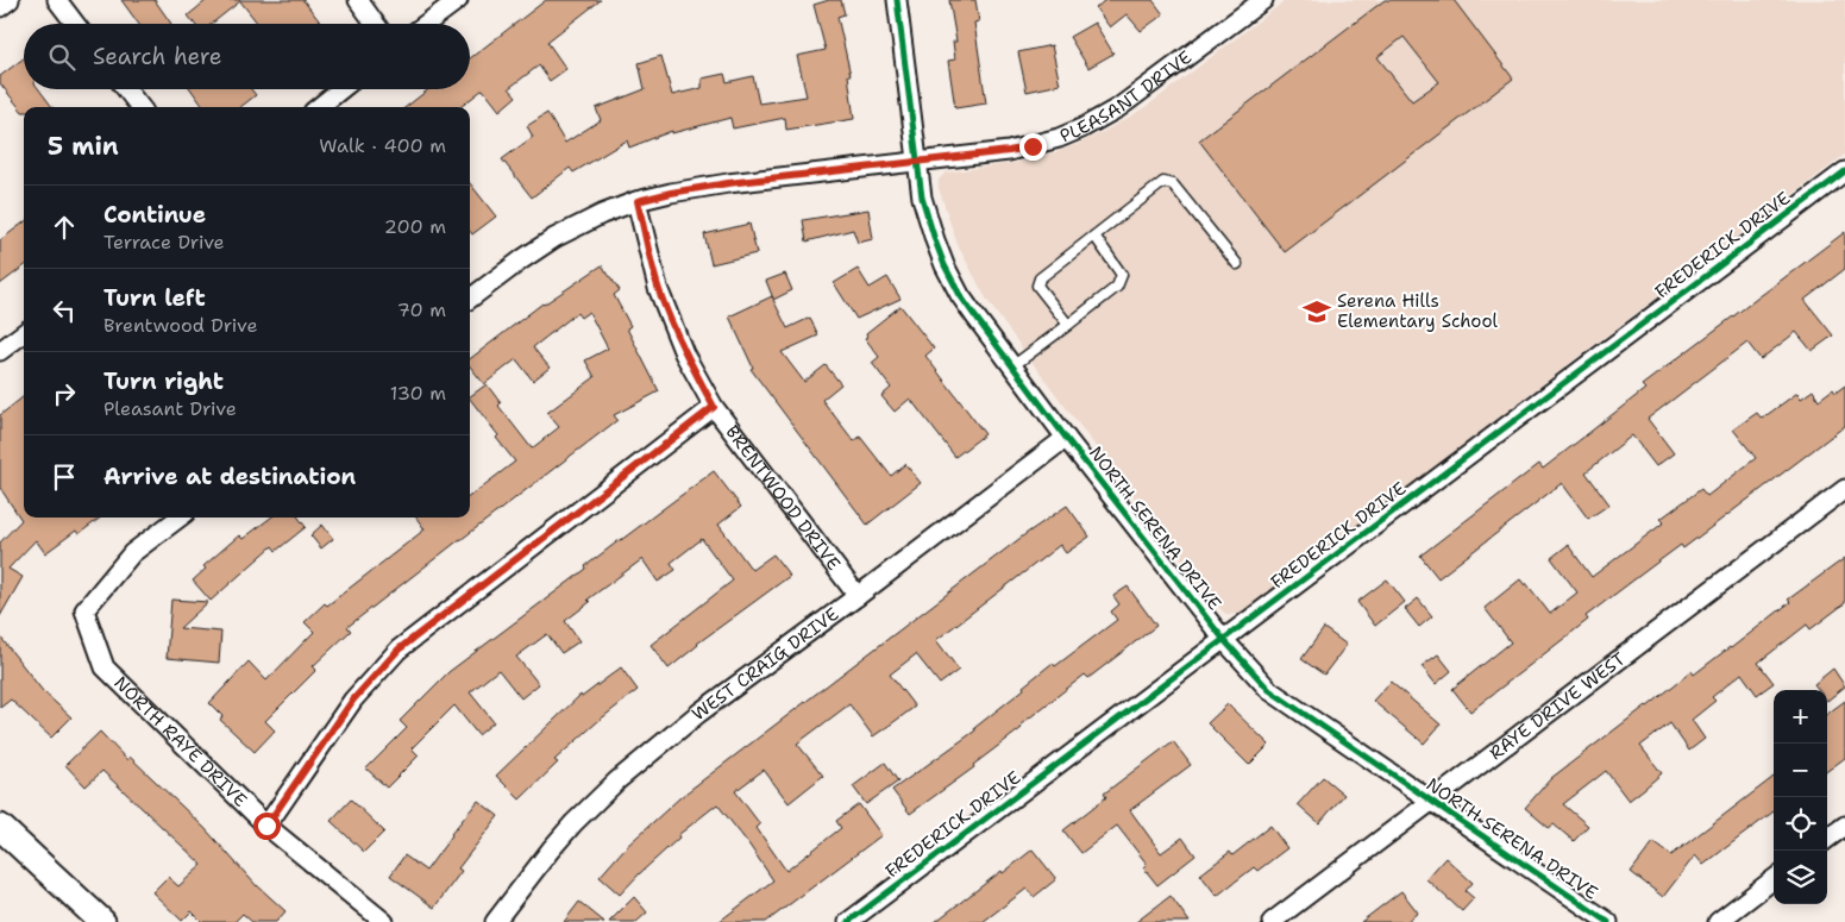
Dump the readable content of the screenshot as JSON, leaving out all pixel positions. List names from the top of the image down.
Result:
{
  "streets": {
    "street": [
      "PLEASANT DRIVE",
      "FREDERICK DRIVE",
      "BRENTWOOD DRIVE",
      "NORTH SERENA DRIVE",
      "WEST CRAIG DRIVE",
      "RAYE DRIVE WEST",
      "NORTH RAYE DRIVE"
    ]
  },
  "crossings": [
    ["PLEASANT DRIVE", "BRENTWOOD DRIVE"],
    ["PLEASANT DRIVE", "NORTH SERENA DRIVE"],
    ["FREDERICK DRIVE", "NORTH SERENA DRIVE"],
    ["BRENTWOOD DRIVE", "WEST CRAIG DRIVE"],
    ["NORTH SERENA DRIVE", "WEST CRAIG DRIVE"],
    ["NORTH SERENA DRIVE", "RAYE DRIVE WEST"]
  ],
  "places": {
    "school or university": ["Serena Hills Elementary School"]
  },
  "page": {
    "search": "Search here",
    "heading": ["5 min", "Walk · 400 m"],
    "list": [
      ["Continue", "Terrace Drive", "200 m"],
      ["Turn left", "Brentwood Drive", "70 m"],
      ["Turn right", "Pleasant Drive", "130 m"],
      "Arrive at destination"
    ],
    "map_buttons": ["+", "−"]
  }
}
